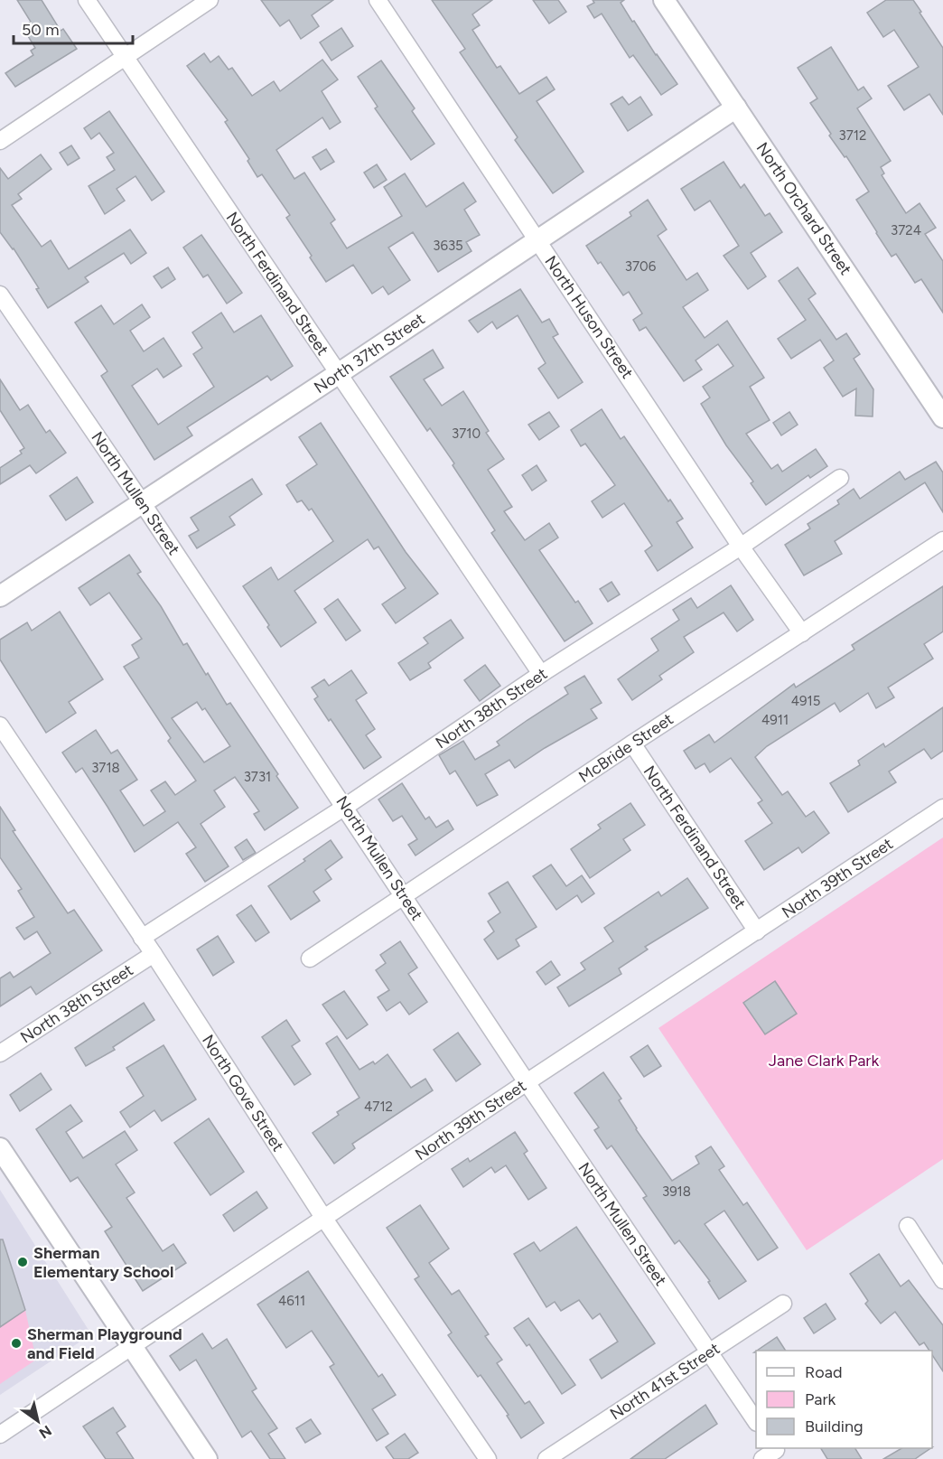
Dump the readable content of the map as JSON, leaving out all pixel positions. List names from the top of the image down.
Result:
{
  "streets": {
    "street": [
      "North Orchard Street",
      "North Ferdinand Street",
      "North Huson Street",
      "North 37th Street",
      "North Mullen Street",
      "North 38th Street",
      "McBride Street",
      "North 39th Street",
      "North Gove Street",
      "North 41st Street"
    ]
  },
  "crossings": [
    ["North Orchard Street", "North 37th Street"],
    ["North Ferdinand Street", "North 37th Street"],
    ["North Ferdinand Street", "North 38th Street"],
    ["North Ferdinand Street", "McBride Street"],
    ["North Ferdinand Street", "North 39th Street"],
    ["North Huson Street", "North 37th Street"],
    ["North Huson Street", "North 38th Street"],
    ["North Huson Street", "McBride Street"],
    ["North 37th Street", "North Mullen Street"],
    ["North Mullen Street", "North 38th Street"],
    ["North Mullen Street", "McBride Street"],
    ["North Mullen Street", "North 39th Street"],
    ["North Mullen Street", "North 41st Street"],
    ["North 38th Street", "North Gove Street"],
    ["North 39th Street", "North Gove Street"]
  ],
  "parks": ["Jane Clark Park"],
  "places": ["Sherman Elementary School", "Sherman Playground and Field"],
  "house_numbers": [
    "3712",
    "3724",
    "3635",
    "3706",
    "3710",
    "4915",
    "4911",
    "3718",
    "3731",
    "4712",
    "3918",
    "4611"
  ],
  "legend": ["Road", "Park", "Building"],
  "scale_bar": "50 m",
  "north": "bottom right"
}
